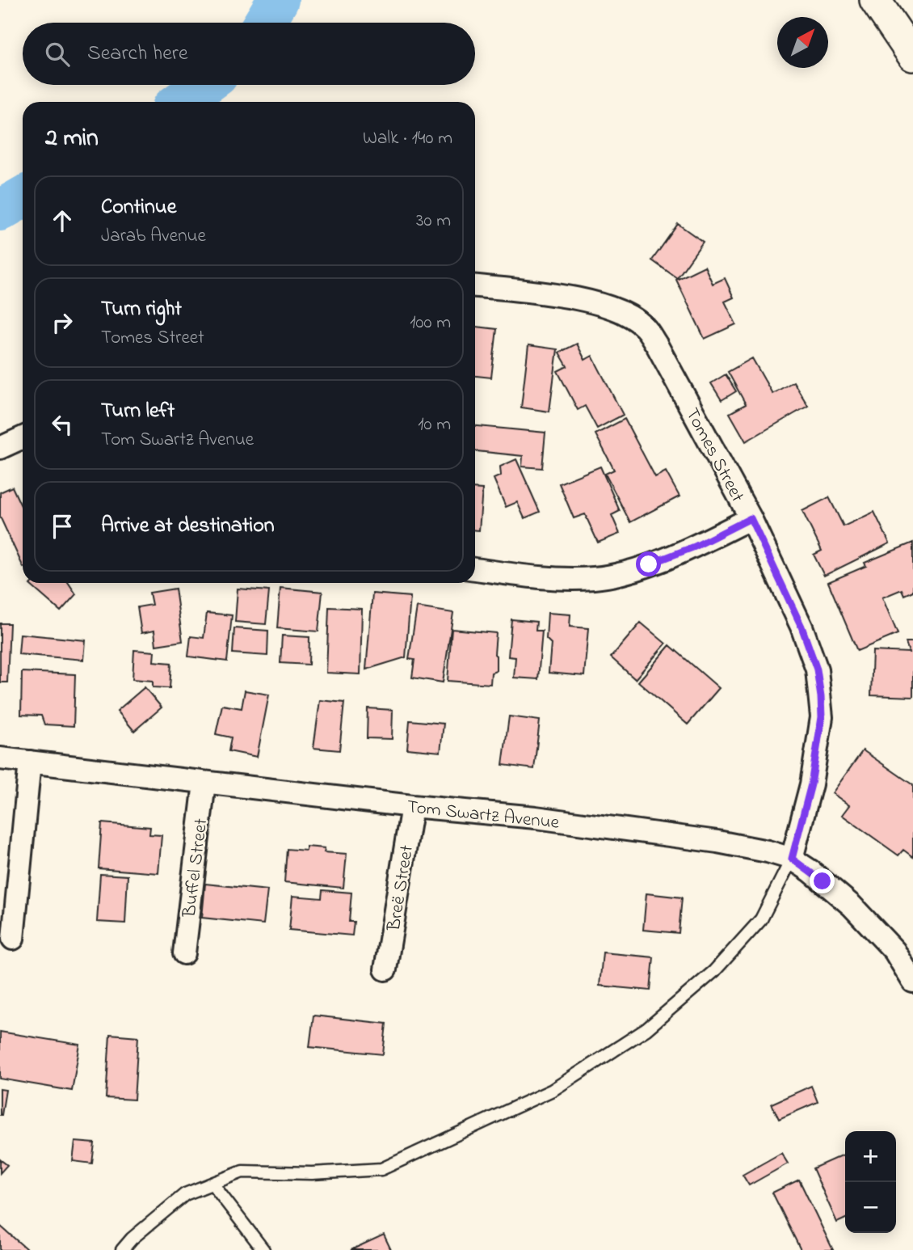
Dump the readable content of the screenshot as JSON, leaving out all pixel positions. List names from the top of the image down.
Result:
{
  "streets": {
    "street": [
      "Tomes Street",
      "Tom Swartz Avenue",
      "Buffel Street",
      "Breë Street"
    ]
  },
  "crossings": [
    ["Tomes Street", "Tom Swartz Avenue"],
    ["Tom Swartz Avenue", "Buffel Street"],
    ["Tom Swartz Avenue", "Breë Street"]
  ],
  "north": "top right",
  "page": {
    "search": "Search here",
    "heading": ["2 min", "Walk · 140 m"],
    "list": [
      ["Continue", "Jarab Avenue", "30 m"],
      ["Turn right", "Tomes Street", "100 m"],
      ["Turn left", "Tom Swartz Avenue", "10 m"],
      "Arrive at destination"
    ],
    "map_buttons": ["+", "−"]
  }
}
